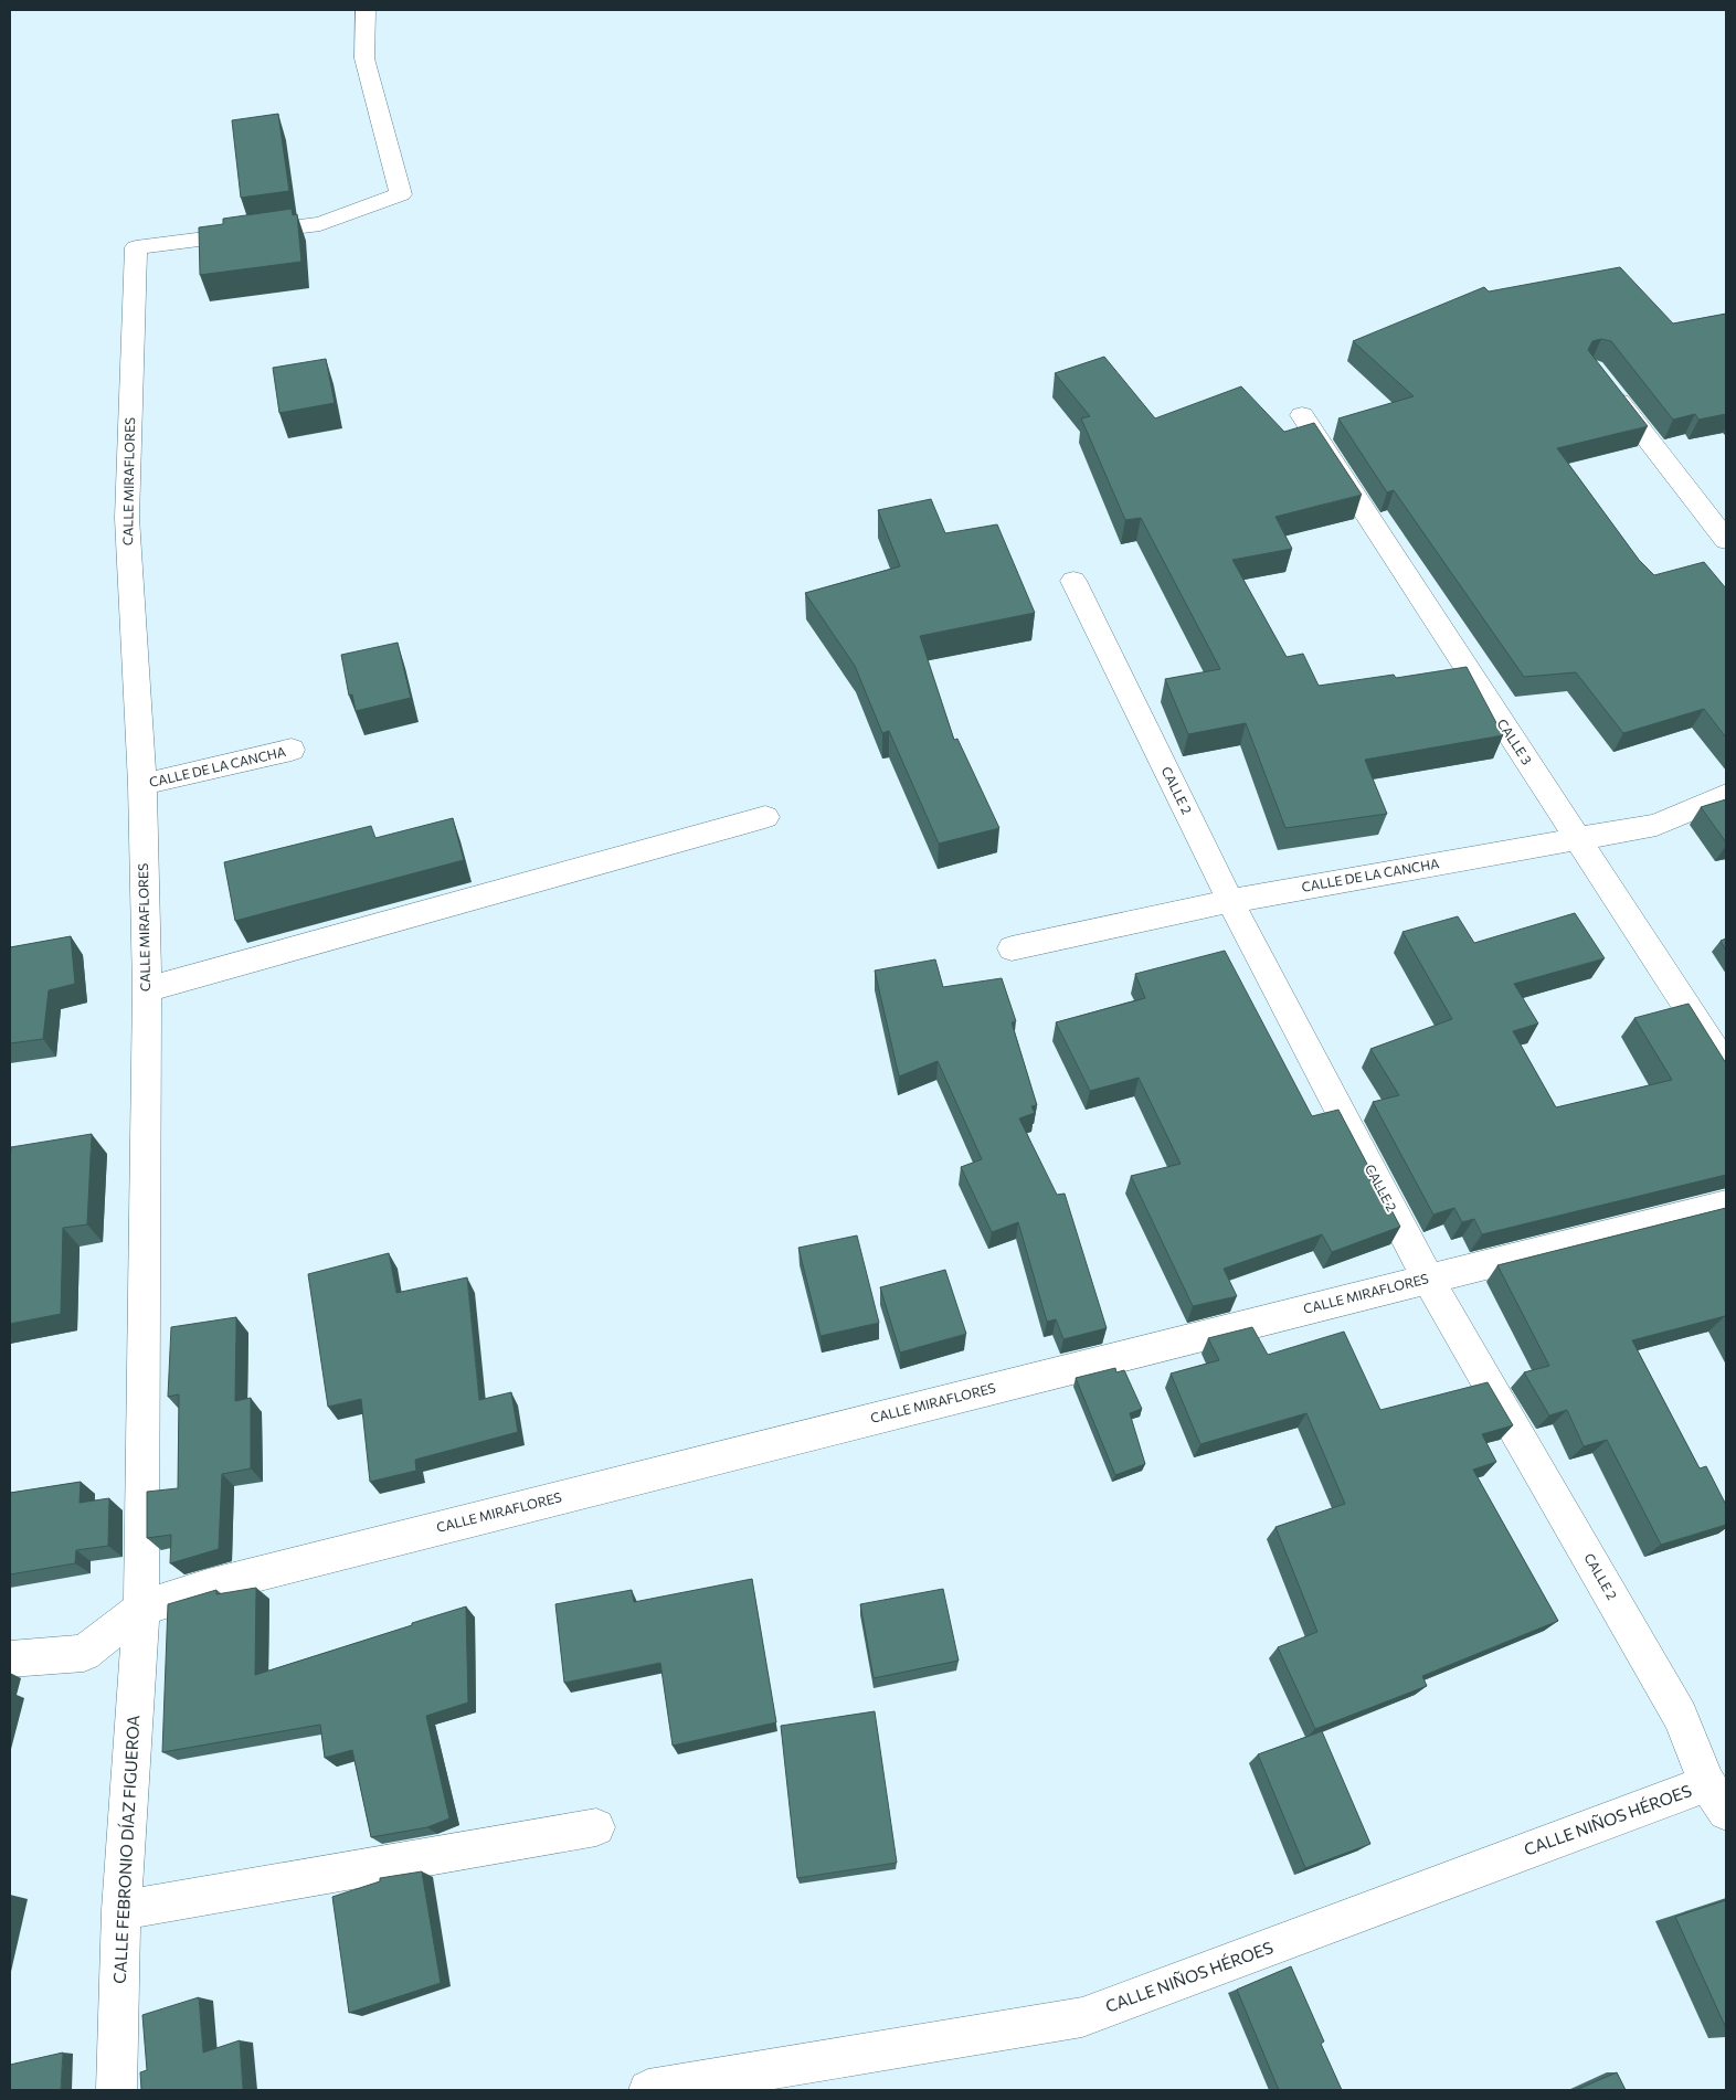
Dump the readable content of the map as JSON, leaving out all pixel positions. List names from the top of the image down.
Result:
{
  "streets": {
    "street": [
      "CALLE MIRAFLORES",
      "CALLE 3",
      "CALLE DE LA CANCHA",
      "CALLE 2",
      "CALLE NIÑOS HÉROES",
      "CALLE FEBRONIO DÍAZ FIGUEROA"
    ]
  },
  "crossings": [
    ["CALLE MIRAFLORES", "CALLE DE LA CANCHA"],
    ["CALLE MIRAFLORES", "CALLE 2"],
    ["CALLE MIRAFLORES", "CALLE FEBRONIO DÍAZ FIGUEROA"],
    ["CALLE 3", "CALLE DE LA CANCHA"],
    ["CALLE DE LA CANCHA", "CALLE 2"],
    ["CALLE 2", "CALLE NIÑOS HÉROES"]
  ]
}
